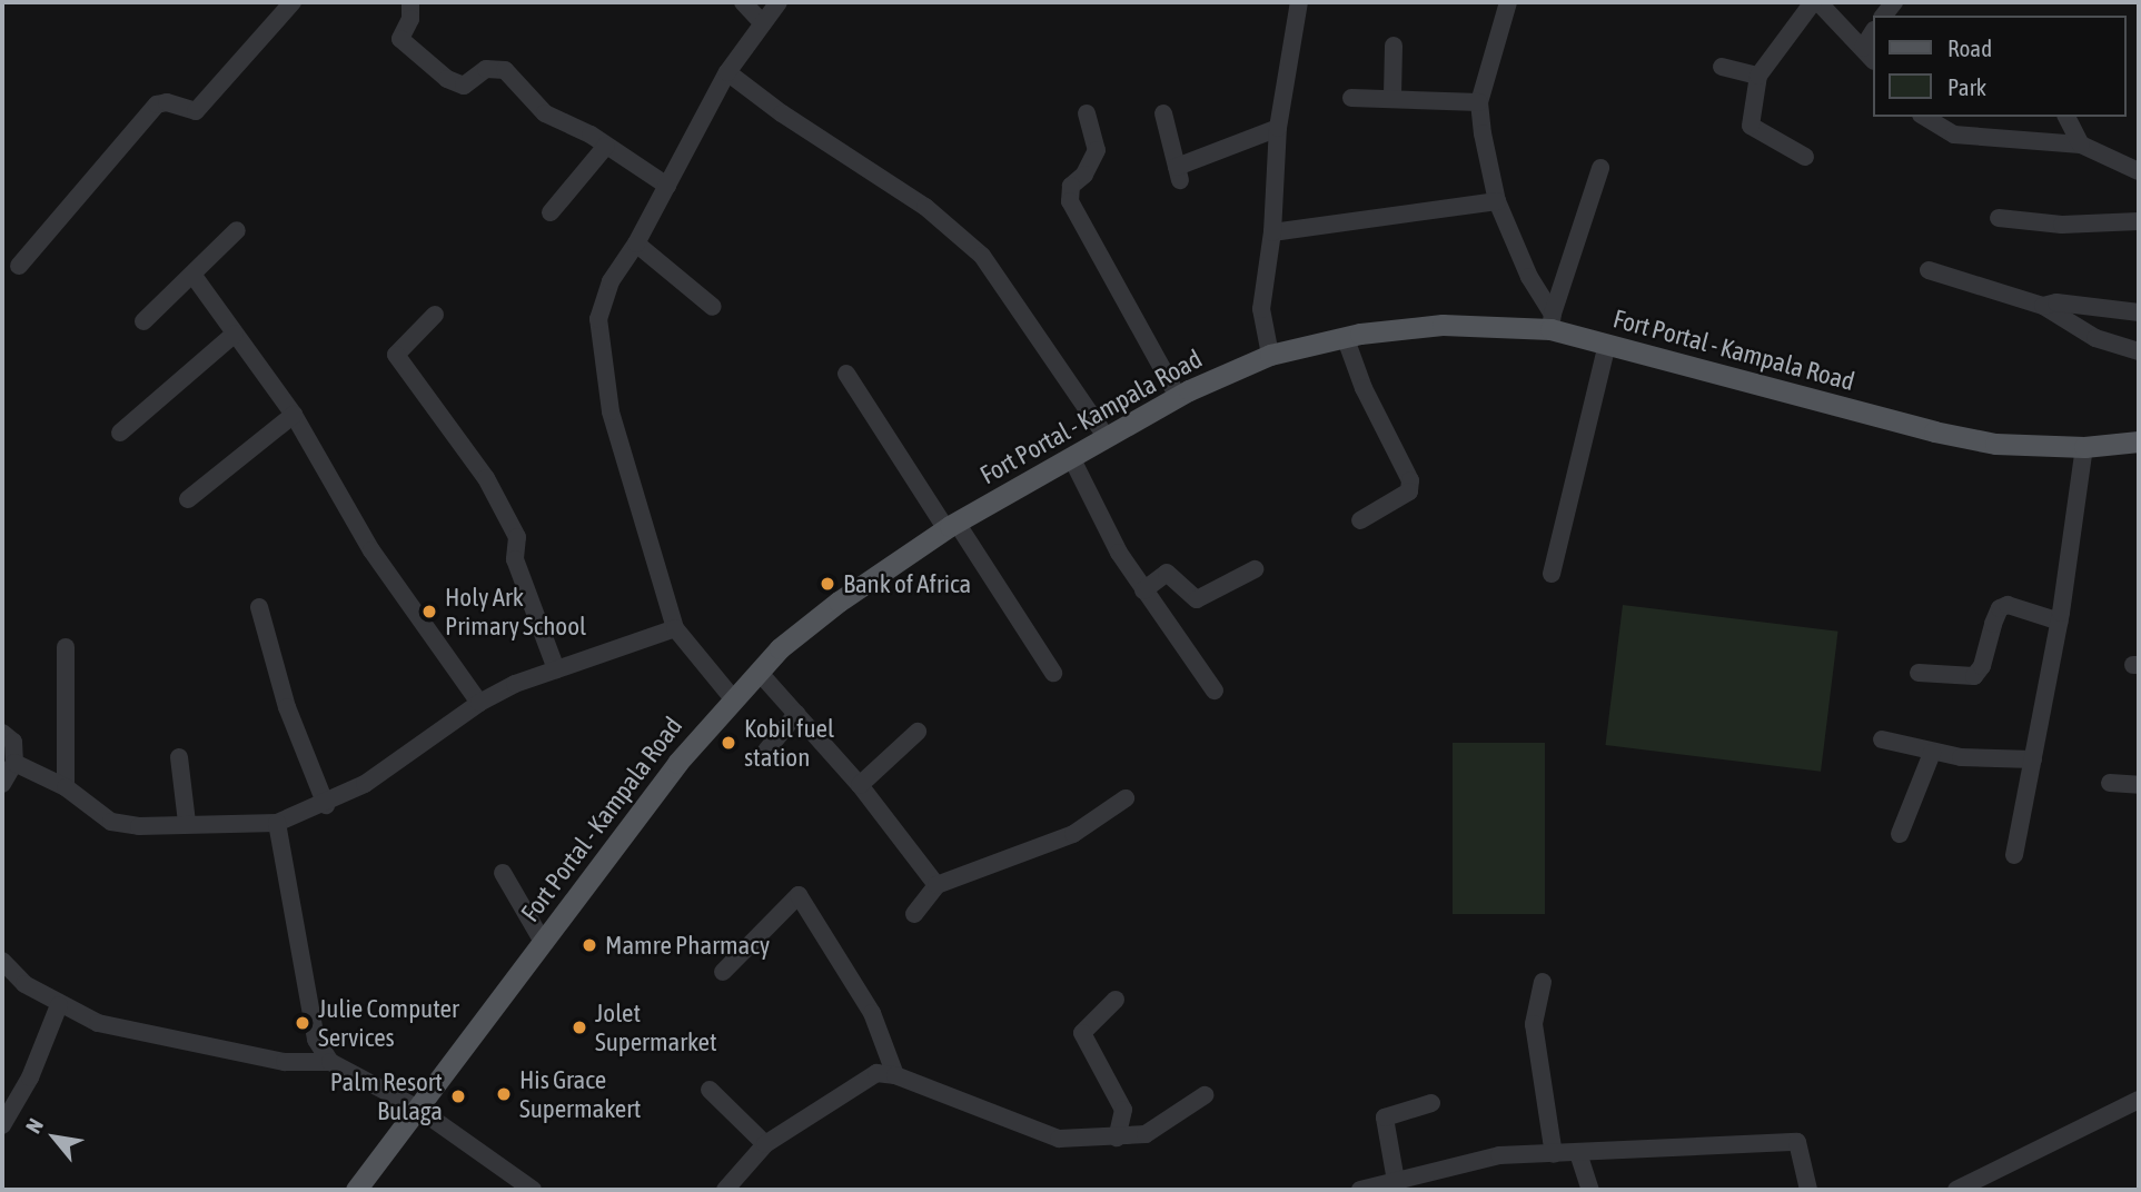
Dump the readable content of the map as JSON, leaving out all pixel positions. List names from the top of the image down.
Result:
{
  "streets": {
    "main road": ["Fort Portal - Kampala Road"]
  },
  "places": [
    "Bank of Africa",
    "Holy Ark Primary School",
    "Kobil fuel station",
    "Mamre Pharmacy",
    "Julie Computer Services",
    "Jolet Supermarket",
    "His Grace Supermakert",
    "Palm Resort Bulaga"
  ],
  "legend": ["Road", "Park"],
  "north": "top left"
}
